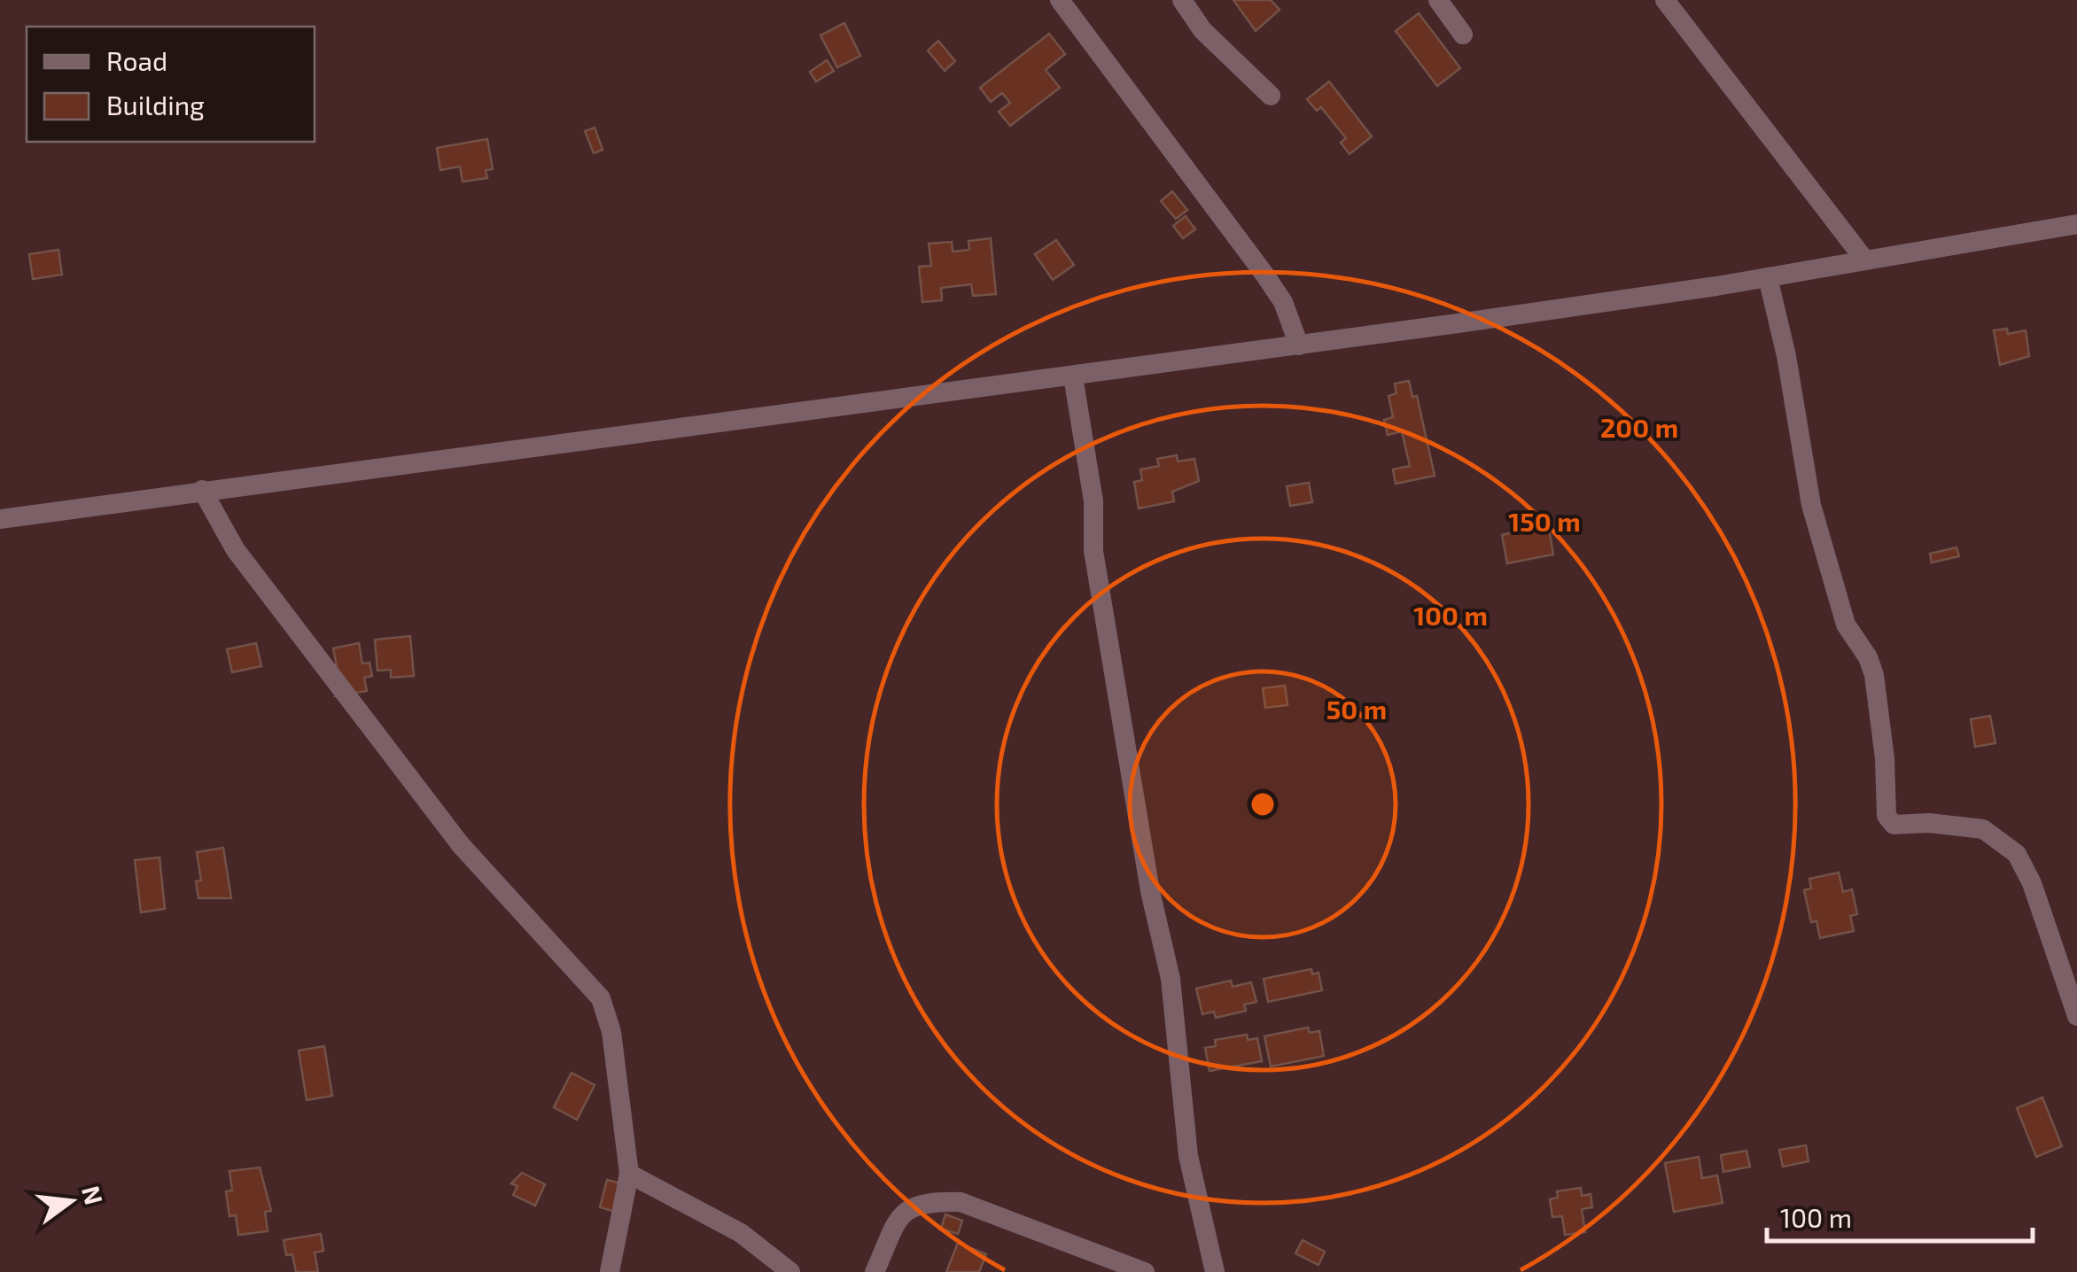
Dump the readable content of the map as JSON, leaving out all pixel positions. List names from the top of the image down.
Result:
{
  "legend": ["Road", "Building"],
  "scale_bar": "100 m",
  "north": "right",
  "rings": [
    "200 m",
    "150 m",
    "100 m",
    "50 m"
  ]
}
